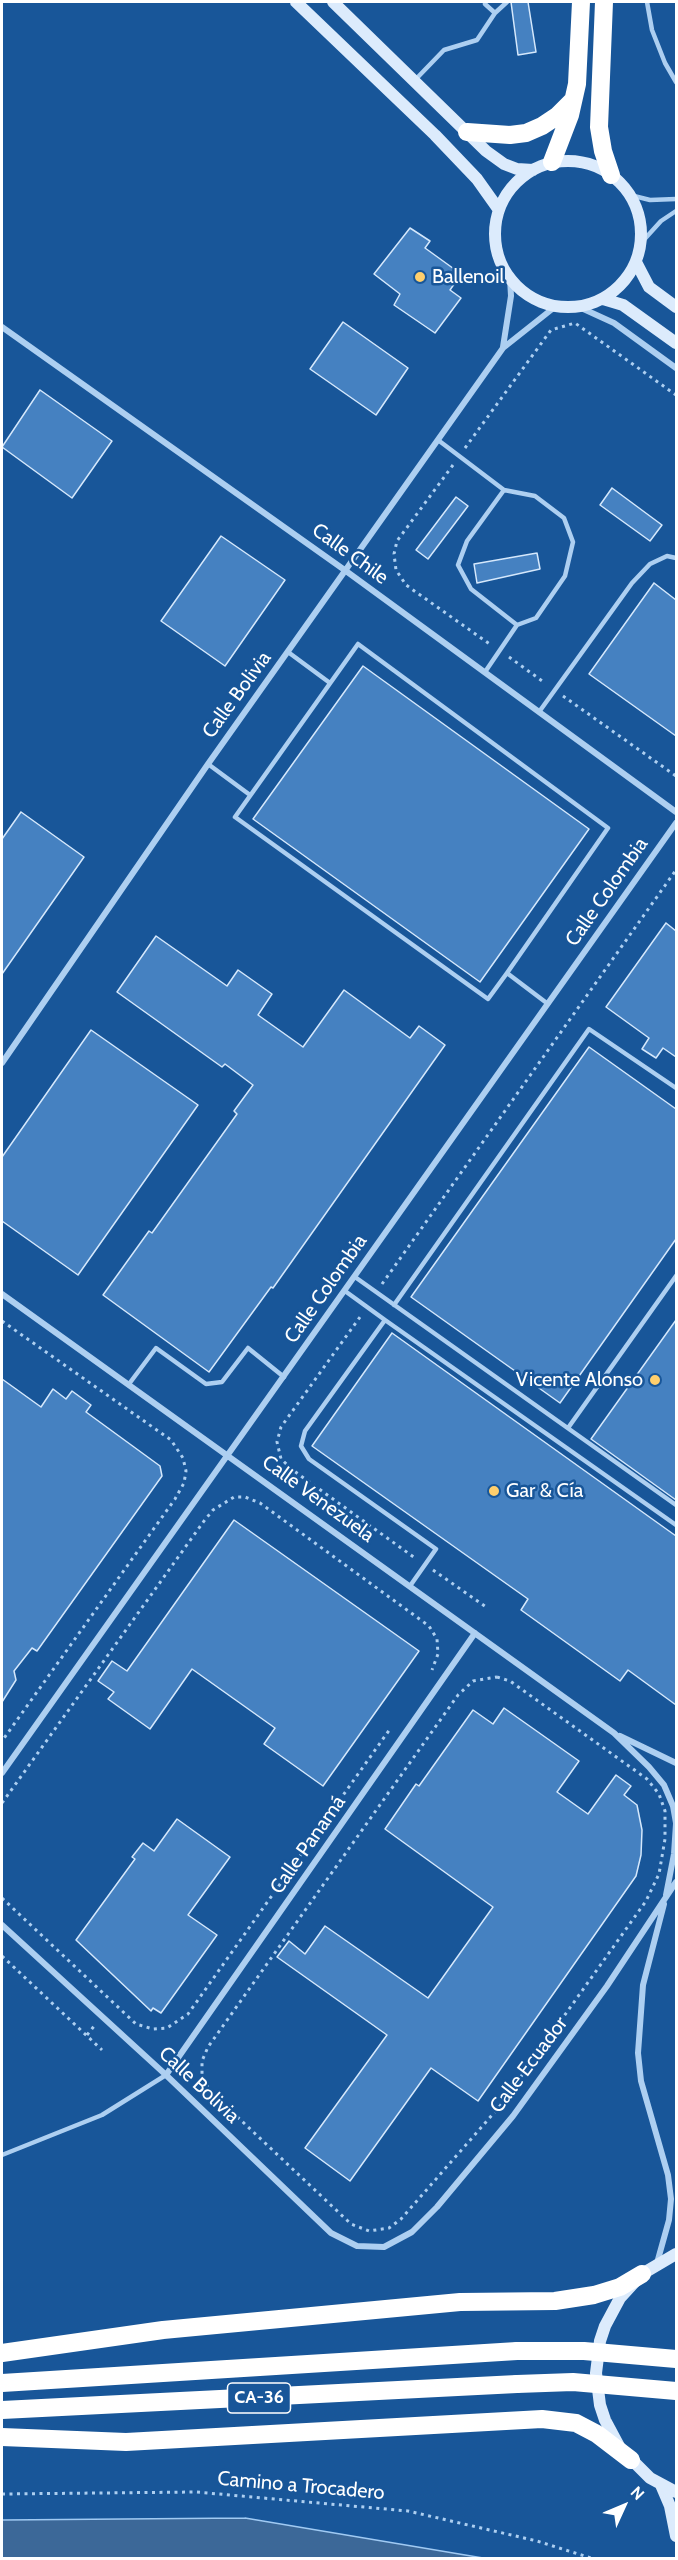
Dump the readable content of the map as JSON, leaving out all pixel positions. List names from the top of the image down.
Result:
{
  "streets": {
    "highway": ["CA-36"],
    "street": [
      "Calle Chile",
      "Calle Bolivia",
      "Calle Colombia",
      "Calle Venezuela",
      "Calle Panamá",
      "Calle Ecuador"
    ],
    "path": ["Camino a Trocadero"]
  },
  "crossings": [
    ["Calle Chile", "Calle Bolivia"],
    ["Calle Bolivia", "Calle Panamá"],
    ["Calle Bolivia", "Calle Ecuador"],
    ["Calle Colombia", "Calle Venezuela"],
    ["Calle Venezuela", "Calle Panamá"]
  ],
  "places": ["Ballenoil", "Vicente Alonso", "Gar & Cía"],
  "north": "top right"
}
